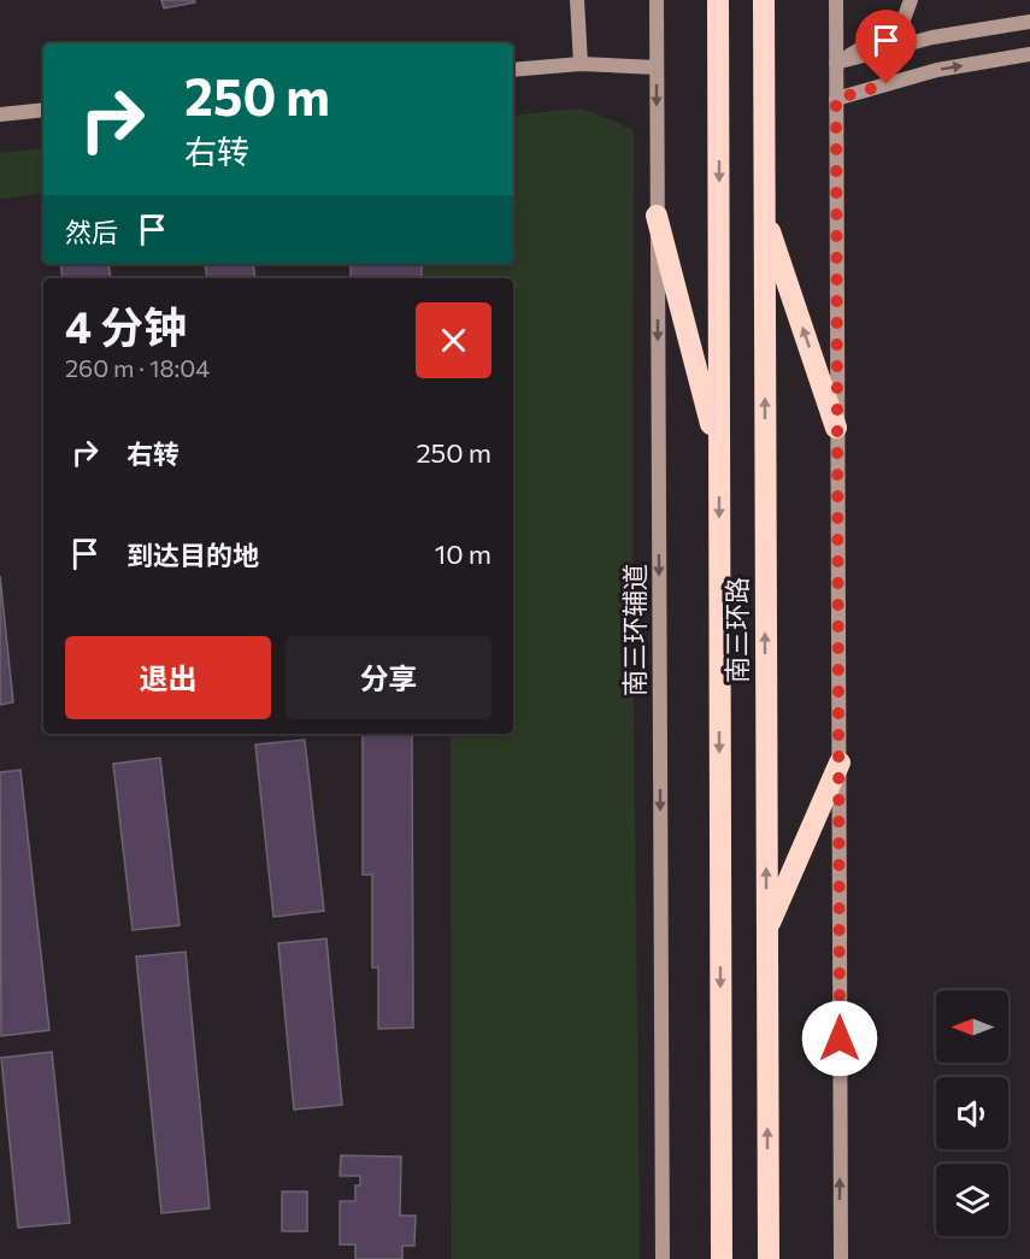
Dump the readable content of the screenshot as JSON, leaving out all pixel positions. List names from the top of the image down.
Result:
{
  "streets": {
    "highway": ["南三环路"],
    "main road": ["南三环辅道"]
  },
  "one_way": ["南三环辅道"],
  "north": "left",
  "page": {
    "turn": ["250 m", "右转"],
    "then": "然后",
    "heading": ["4 分钟", "260 m · 18:04"],
    "list": [
      {
        "name": "右转",
        "value": "250 m"
      },
      {
        "name": "到达目的地",
        "value": "10 m"
      }
    ],
    "buttons": ["退出", "分享"]
  }
}
